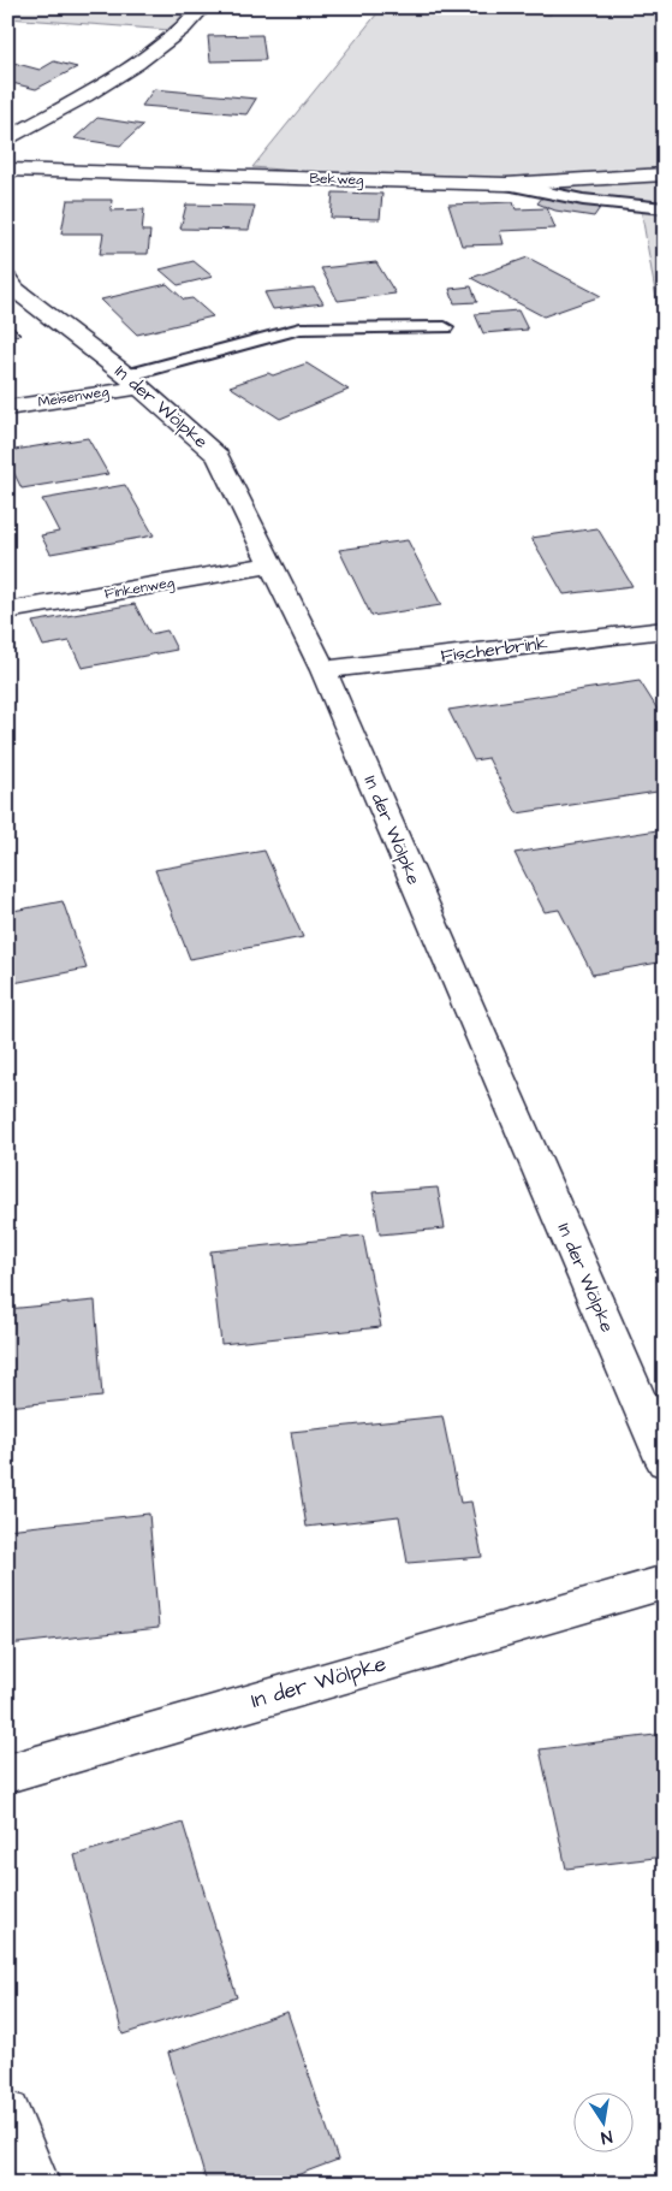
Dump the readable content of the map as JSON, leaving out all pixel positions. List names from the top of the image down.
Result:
{
  "streets": {
    "street": [
      "Bekweg",
      "Meisenweg",
      "In der Wölpke",
      "Finkenweg",
      "Fischerbrink"
    ]
  },
  "crossings": [
    ["Meisenweg", "In der Wölpke"],
    ["In der Wölpke", "Finkenweg"],
    ["In der Wölpke", "Fischerbrink"]
  ],
  "north": "bottom"
}
